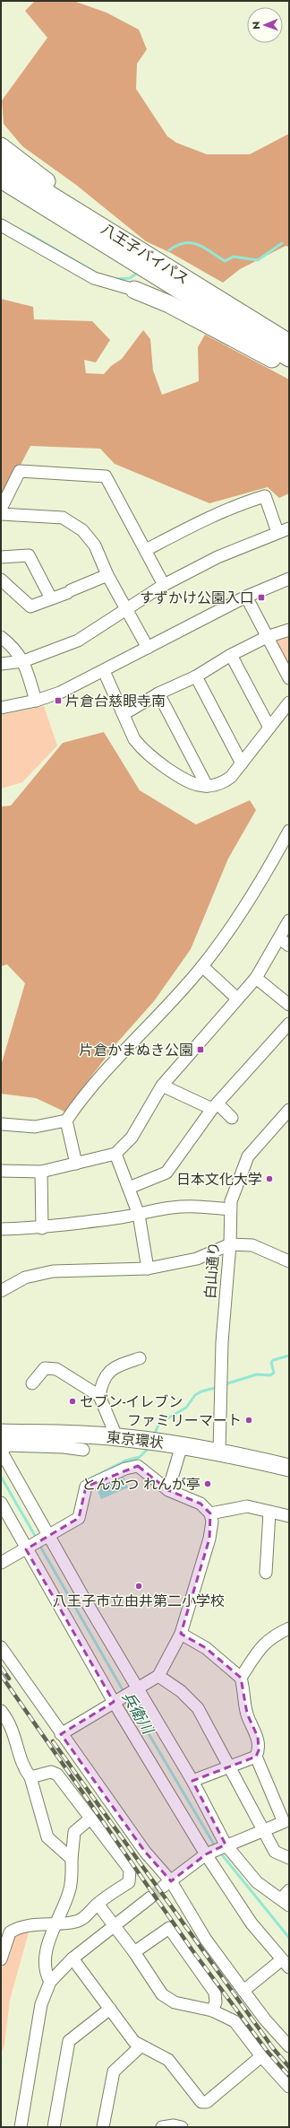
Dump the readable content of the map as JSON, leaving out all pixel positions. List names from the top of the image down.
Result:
{
  "streets": {
    "highway": ["八王子バイパス", "東京環状"],
    "street": ["白山通り"]
  },
  "crossings": [
    ["白山通り", "東京環状"]
  ],
  "water": ["兵衛川"],
  "places": {
    "transit": ["すずかけ公園入口", "片倉台慈眼寺南", "片倉かまぬき公園"],
    "other": [
      "日本文化大学",
      "セブン-イレブン",
      "ファミリーマート",
      "とんかつ れんが亭",
      "八王子市立由井第二小学校"
    ]
  },
  "north": "left"
}
